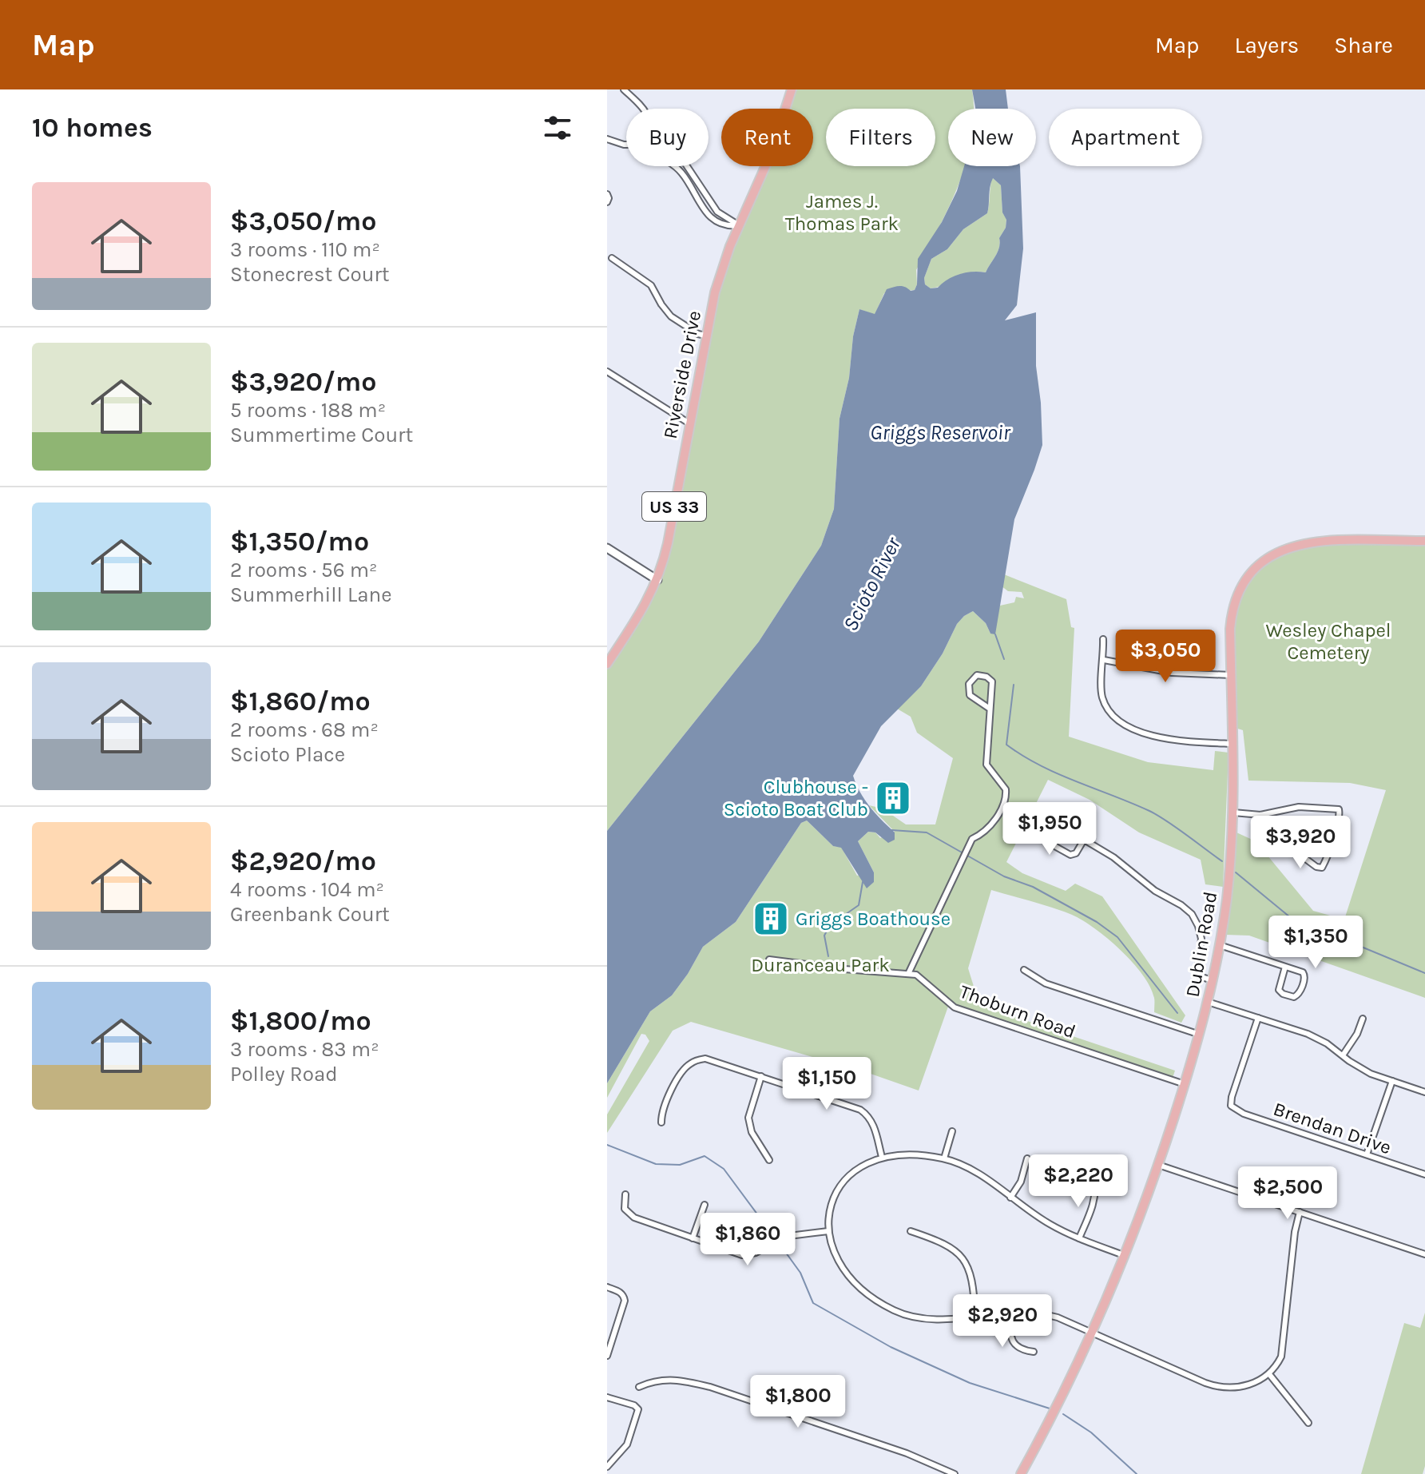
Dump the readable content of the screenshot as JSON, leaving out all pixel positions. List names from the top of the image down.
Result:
{
  "streets": {
    "main road": ["Riverside Drive", "US 33", "Dublin Road"],
    "street": ["Thoburn Road", "Brendan Drive"]
  },
  "crossings": [
    ["Dublin Road", "Thoburn Road"]
  ],
  "water": ["Griggs Reservoir", "Scioto River"],
  "parks": ["James J. Thomas Park", "Wesley Chapel Cemetery", "Duranceau Park"],
  "places": {
    "building": ["Clubhouse - Scioto Boat Club", "Griggs Boathouse"]
  },
  "page": {
    "header": "Map",
    "nav": ["Map", "Layers", "Share"],
    "heading": "10 homes",
    "chip": [
      "Buy",
      "Rent",
      "Filters",
      "New",
      "Apartment"
    ],
    "list": [
      {
        "name": "$3,050/mo",
        "note": "3 rooms · 110 m² · Stonecrest Court"
      },
      {
        "name": "$3,920/mo",
        "note": "5 rooms · 188 m² · Summertime Court"
      },
      {
        "name": "$1,350/mo",
        "note": "2 rooms · 56 m² · Summerhill Lane"
      },
      {
        "name": "$1,860/mo",
        "note": "2 rooms · 68 m² · Scioto Place"
      },
      {
        "name": "$2,920/mo",
        "note": "4 rooms · 104 m² · Greenbank Court"
      },
      {
        "name": "$1,800/mo",
        "note": "3 rooms · 83 m² · Polley Road"
      }
    ],
    "price": [
      "$3,050",
      "$1,950",
      "$3,920",
      "$1,350",
      "$1,150",
      "$2,220",
      "$2,500",
      "$1,860",
      "$2,920",
      "$1,800"
    ]
  }
}
